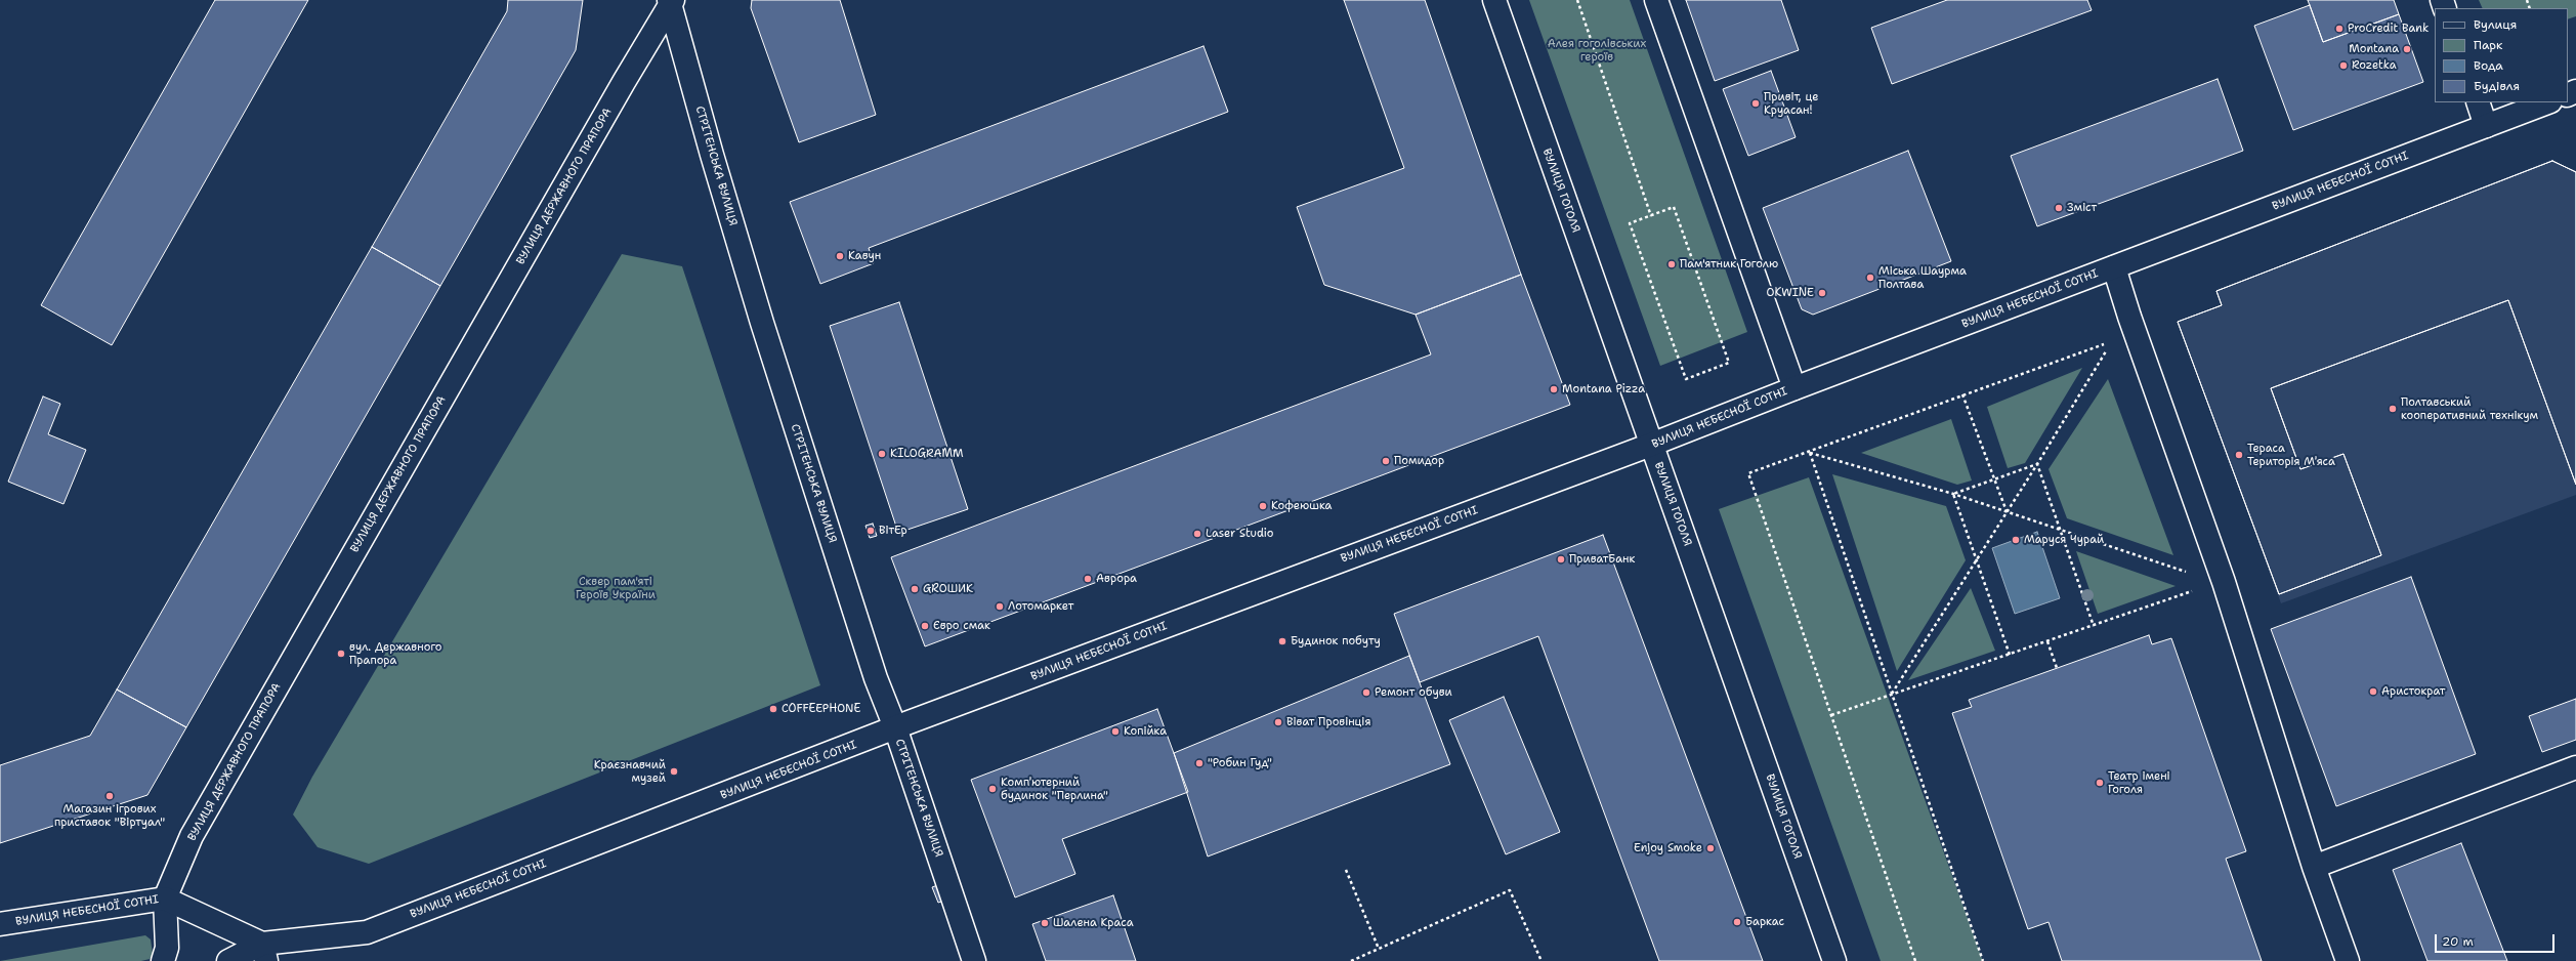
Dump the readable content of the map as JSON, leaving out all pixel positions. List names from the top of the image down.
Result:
{
  "streets": {
    "street": [
      "СТРІТЕНСЬКА ВУЛИЦЯ",
      "ВУЛИЦЯ НЕБЕСНОЇ СОТНІ",
      "ВУЛИЦЯ ДЕРЖАВНОГО ПРАПОРА",
      "ВУЛИЦЯ ГОГОЛЯ"
    ]
  },
  "crossings": [
    ["СТРІТЕНСЬКА ВУЛИЦЯ", "ВУЛИЦЯ НЕБЕСНОЇ СОТНІ"],
    ["СТРІТЕНСЬКА ВУЛИЦЯ", "ВУЛИЦЯ ДЕРЖАВНОГО ПРАПОРА"],
    ["ВУЛИЦЯ НЕБЕСНОЇ СОТНІ", "ВУЛИЦЯ ДЕРЖАВНОГО ПРАПОРА"],
    ["ВУЛИЦЯ НЕБЕСНОЇ СОТНІ", "ВУЛИЦЯ ГОГОЛЯ"]
  ],
  "parks": ["Алея гоголівських героїв", "Сквер пам'яті Героїв України"],
  "places": [
    "ProCredit Bank",
    "Montana",
    "Rozetka",
    "Привіт, це Круасан!",
    "Зміст",
    "Кавун",
    "Пам'ятник Гоголю",
    "Міська Шаурма Полтава",
    "OKWINE",
    "Montana Pizza",
    "Полтавський кооперативний технікум",
    "KILOGRAMM",
    "Тераса Територія М'яса",
    "Помидор",
    "Кофеюшка",
    "ВітЕр",
    "Laser Studio",
    "Маруся Чурай",
    "ПриватБанк",
    "Аврора",
    "GROШИК",
    "Лотомаркет",
    "Євро смак",
    "Будинок побуту",
    "вул. Державного Прапора",
    "Аристократ",
    "Ремонт обуви",
    "COFFEEPHONE",
    "Віват Провінція",
    "Копійка",
    "\"Робин Гуд\"",
    "Краєзнавчий музей",
    "Театр імені Гоголя",
    "Комп'ютерний будинок \"Перлина\"",
    "Магазин ігрових приставок \"Віртуал\"",
    "Enjoy Smoke",
    "Баркас",
    "Шалена Краса"
  ],
  "legend": [
    "Вулиця",
    "Парк",
    "Вода",
    "Будівля"
  ],
  "scale_bar": "20 m"
}
